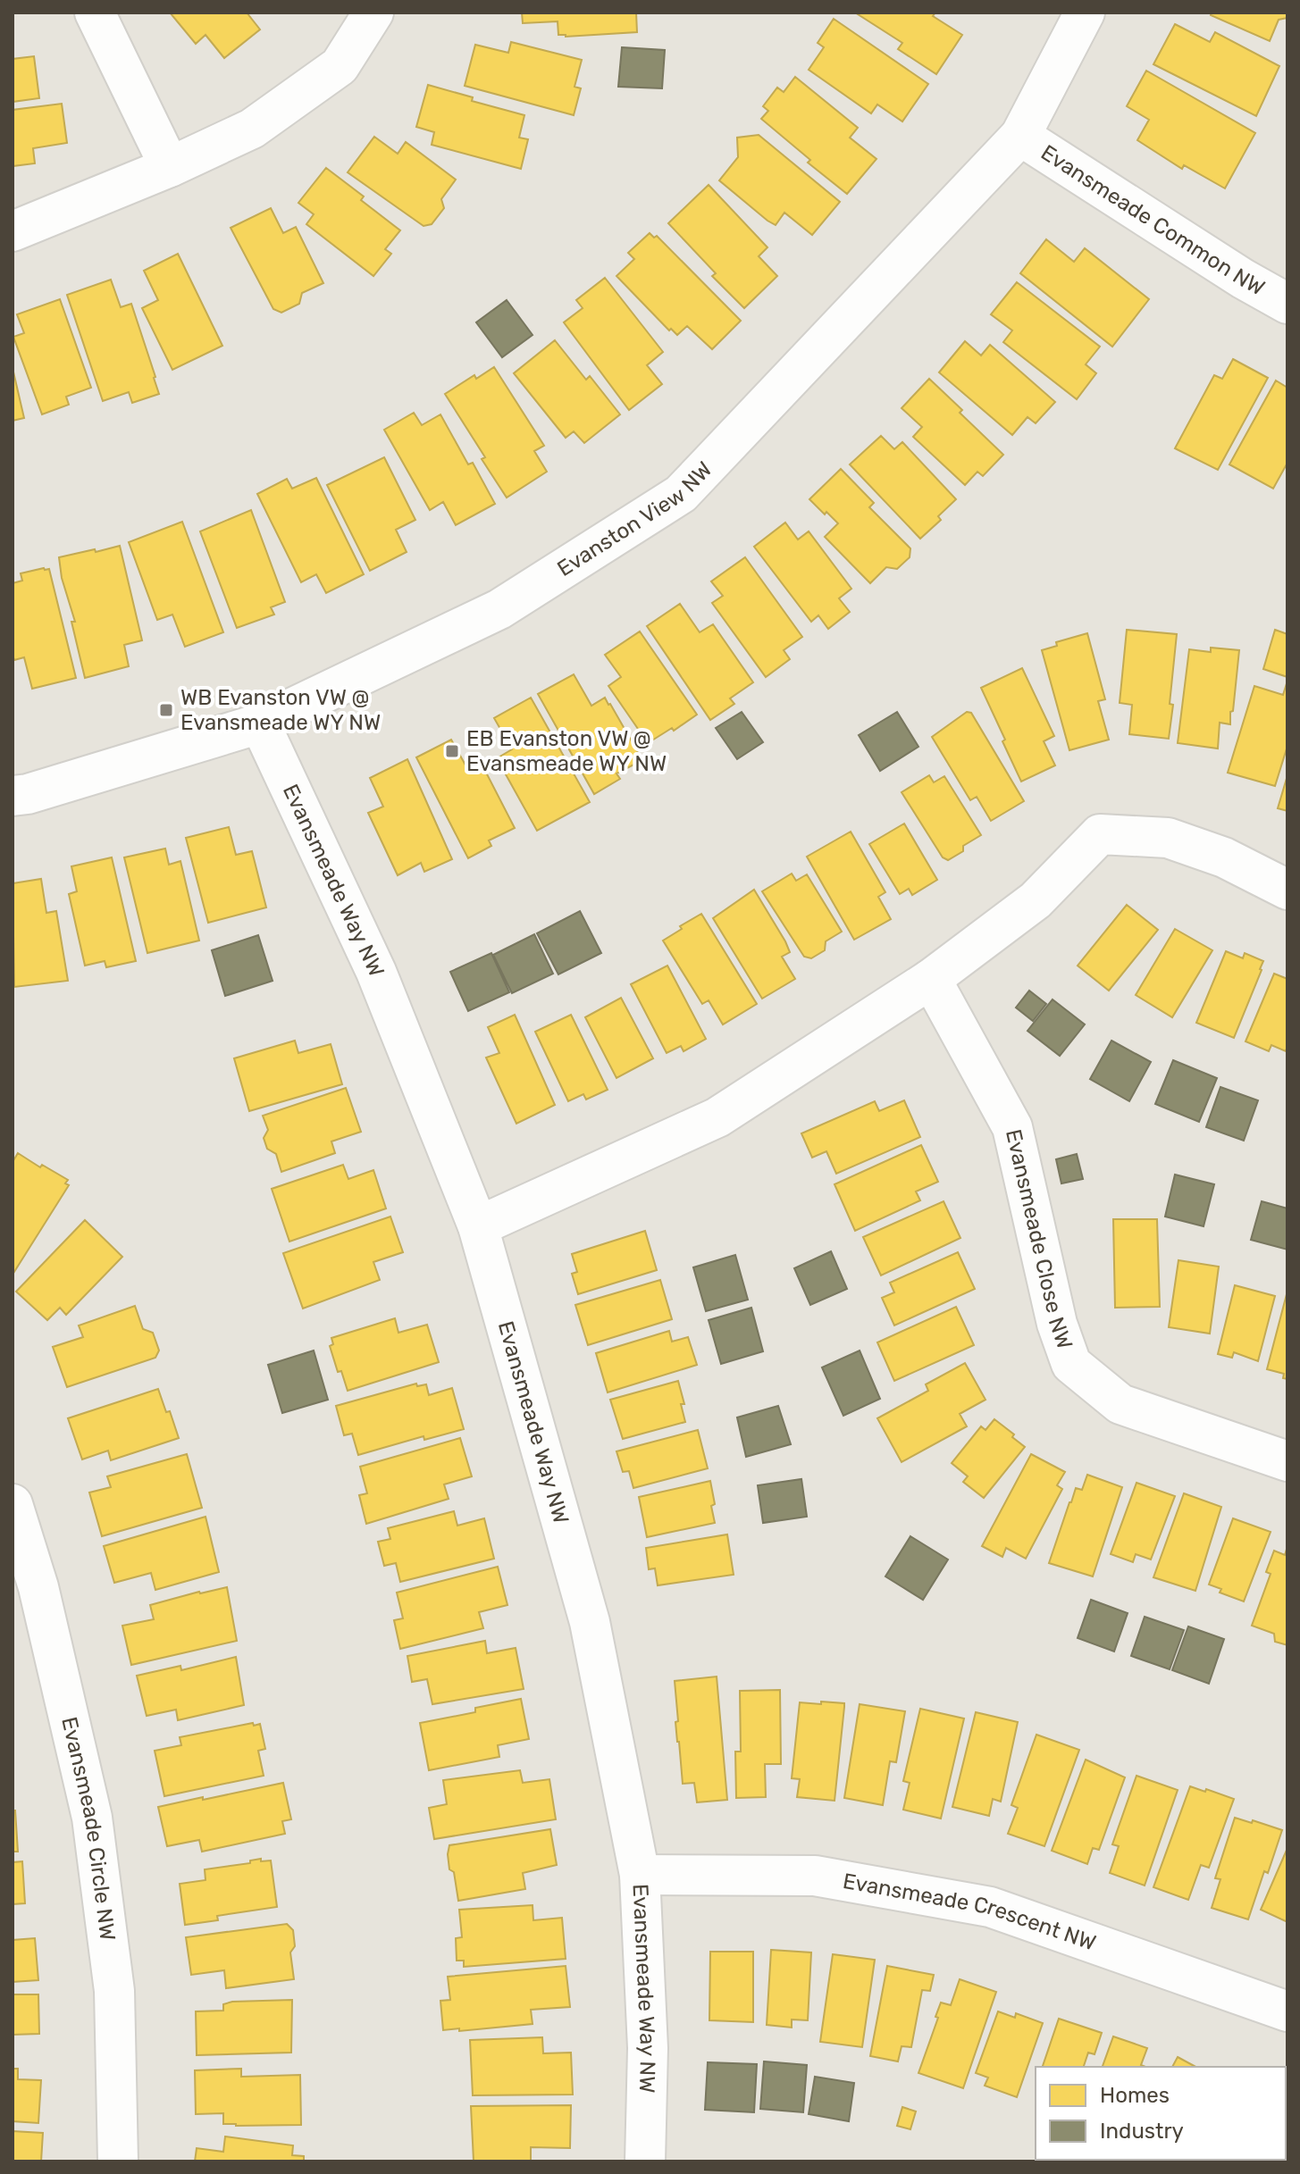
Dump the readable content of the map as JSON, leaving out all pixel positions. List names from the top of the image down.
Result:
{
  "streets": {
    "street": [
      "Evansmeade Common NW",
      "Evanston View NW",
      "Evansmeade Way NW",
      "Evansmeade Close NW",
      "Evansmeade Circle NW",
      "Evansmeade Crescent NW"
    ]
  },
  "crossings": [
    ["Evansmeade Common NW", "Evanston View NW"],
    ["Evanston View NW", "Evansmeade Way NW"],
    ["Evansmeade Way NW", "Evansmeade Crescent NW"]
  ],
  "places": {
    "transit": ["WB Evanston VW @ Evansmeade WY NW", "EB Evanston VW @ Evansmeade WY NW"]
  },
  "legend": ["Homes", "Industry"]
}
